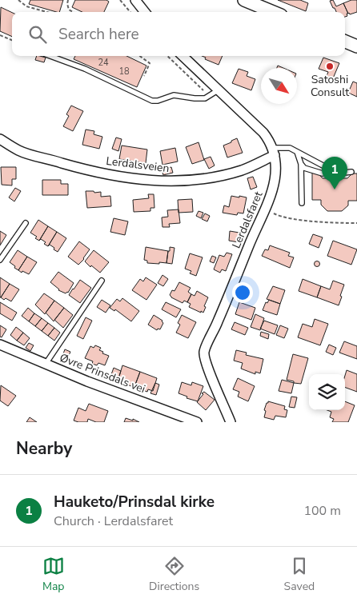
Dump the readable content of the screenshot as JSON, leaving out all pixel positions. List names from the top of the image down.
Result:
{
  "streets": {
    "street": ["Lerdalsveien", "Lerdalsfaret", "Øvre Prinsdals vei"]
  },
  "crossings": [
    ["Lerdalsveien", "Lerdalsfaret"]
  ],
  "places": ["Satoshi Consult"],
  "house_numbers": ["24", "18"],
  "north": "bottom right",
  "page": {
    "search": "Search here",
    "pins": "1",
    "heading": "Nearby",
    "list": [
      {
        "mark": "1",
        "name": "Hauketo/Prinsdal kirke",
        "note": "Church · Lerdalsfaret",
        "value": "100 m"
      }
    ],
    "nav": ["Map", "Directions", "Saved"]
  }
}
